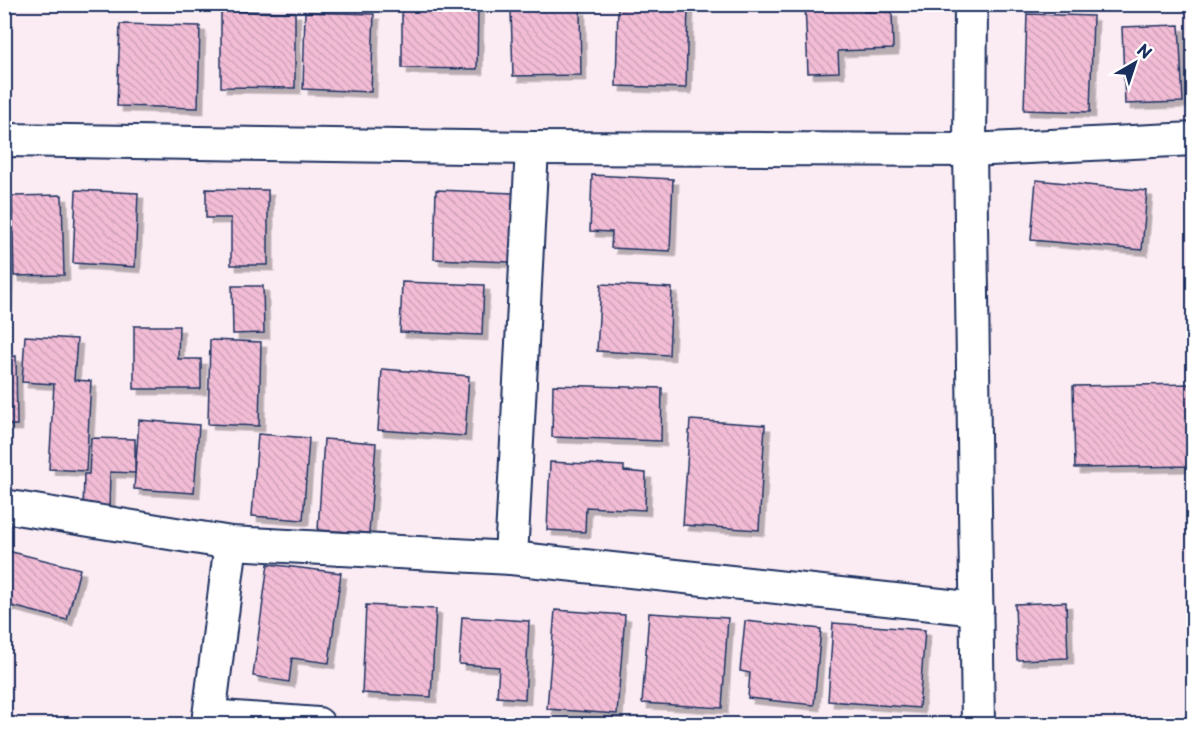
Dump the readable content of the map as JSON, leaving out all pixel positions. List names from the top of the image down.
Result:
{
  "north": "top right"
}
